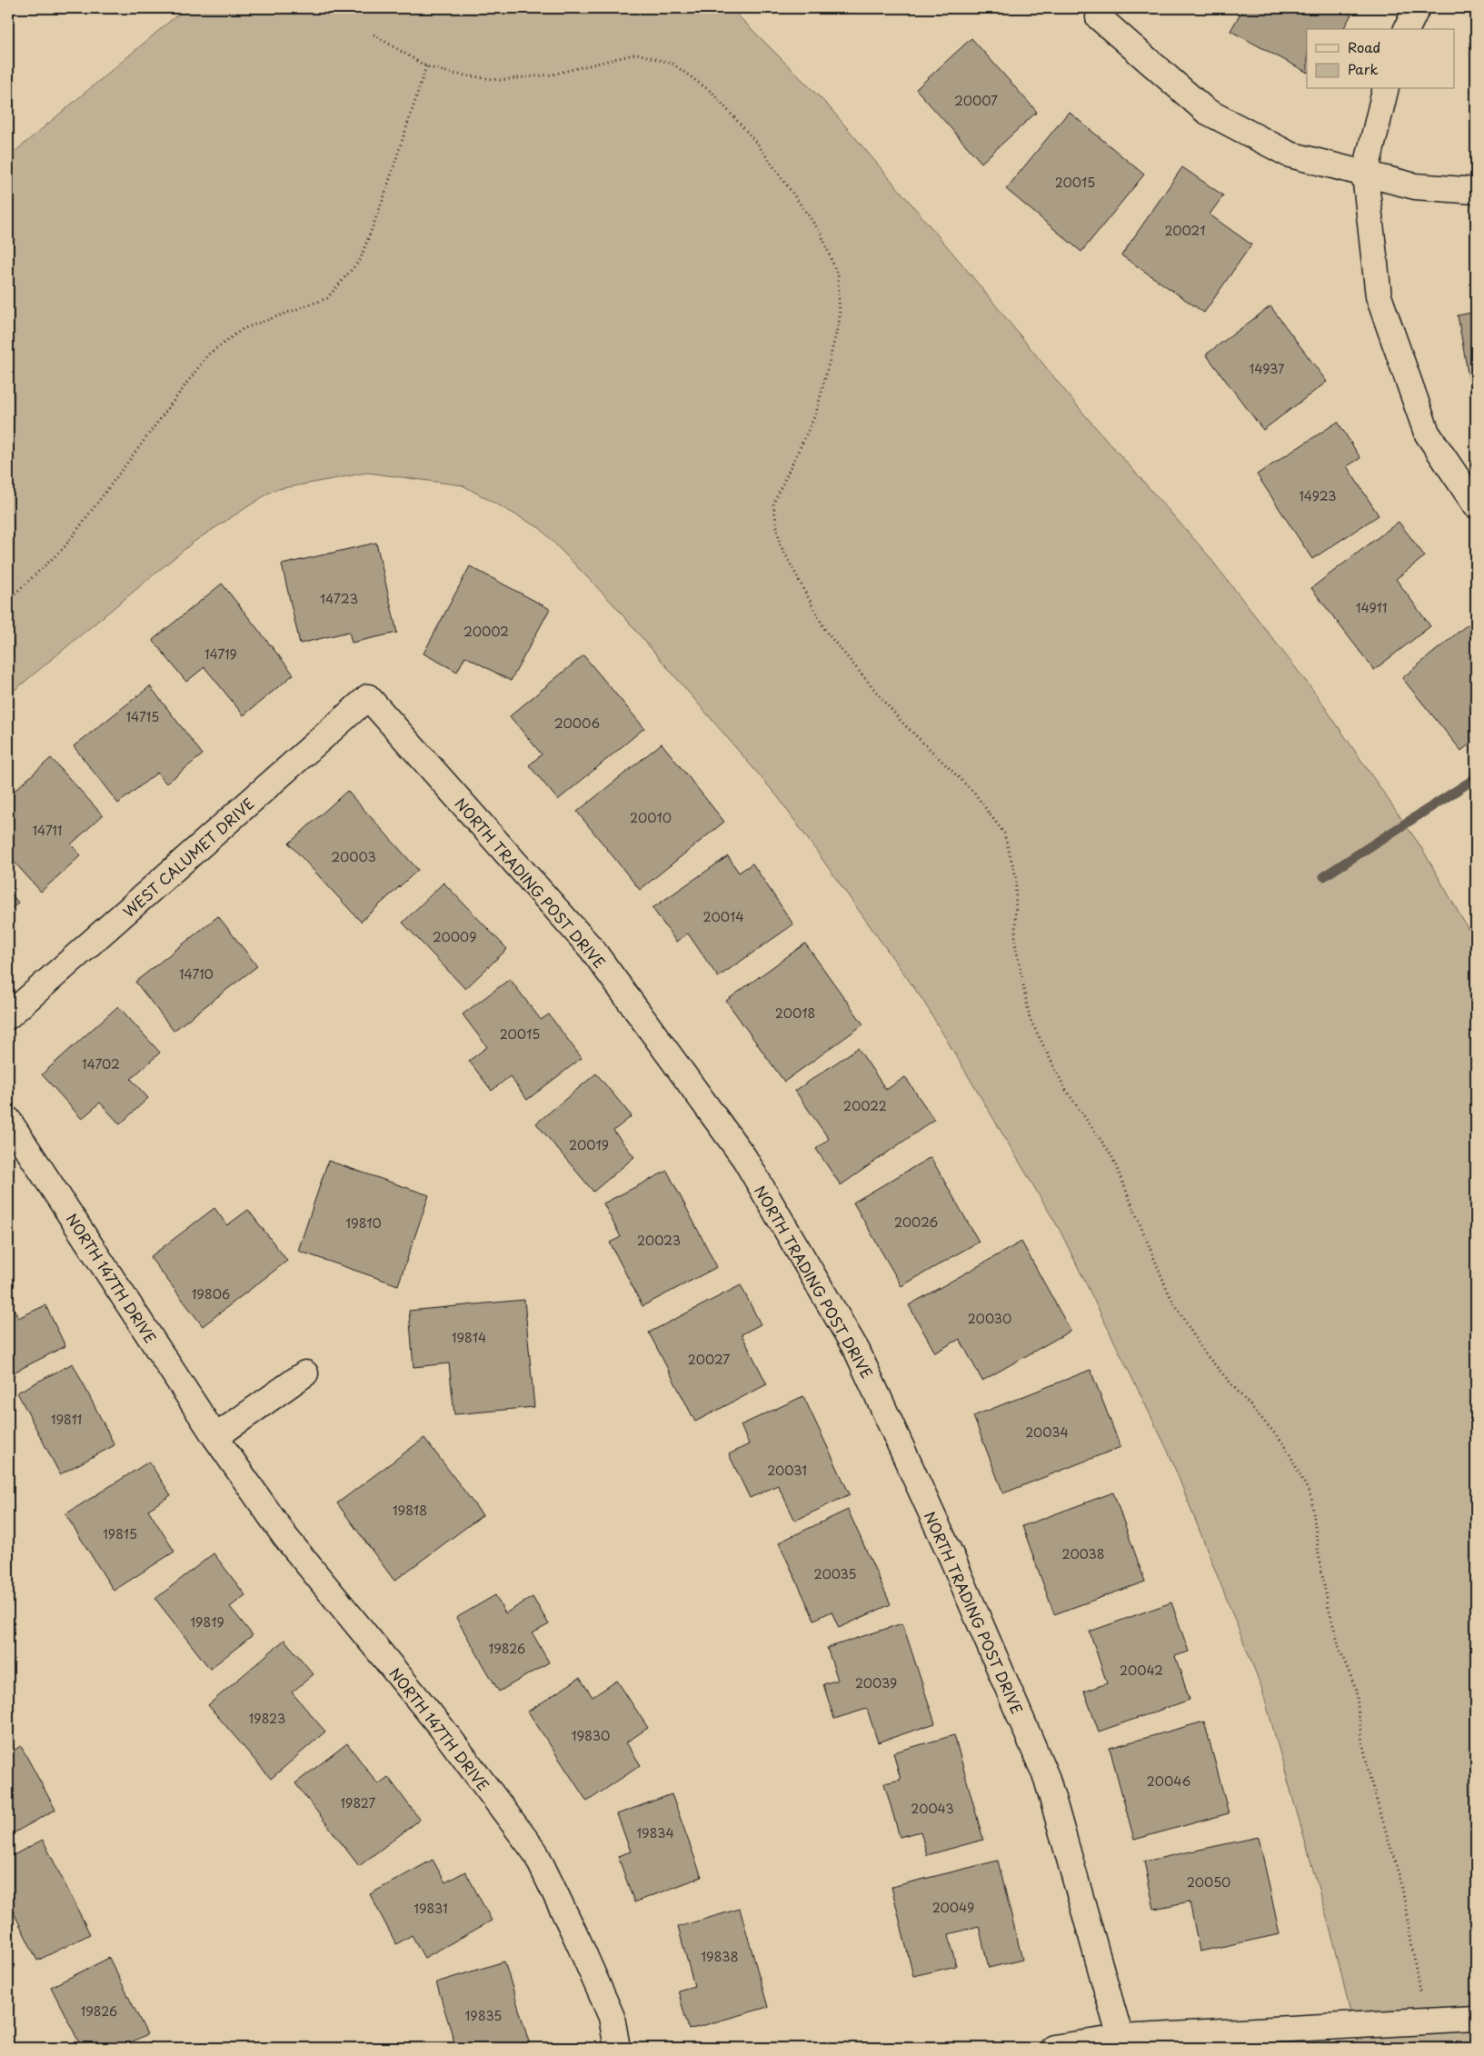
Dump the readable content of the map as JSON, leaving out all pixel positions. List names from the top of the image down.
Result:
{
  "streets": {
    "street": ["WEST CALUMET DRIVE", "NORTH TRADING POST DRIVE", "NORTH 147TH DRIVE"]
  },
  "crossings": [
    ["WEST CALUMET DRIVE", "NORTH TRADING POST DRIVE"]
  ],
  "house_numbers": [
    "20007",
    "20015",
    "20021",
    "14937",
    "14923",
    "14723",
    "14911",
    "20002",
    "14719",
    "14715",
    "20006",
    "20010",
    "14711",
    "20003",
    "20014",
    "20009",
    "14710",
    "20018",
    "20015",
    "14702",
    "20022",
    "20019",
    "20026",
    "19810",
    "20023",
    "19806",
    "20030",
    "19814",
    "20027",
    "19811",
    "20034",
    "20031",
    "19818",
    "19815",
    "20038",
    "20035",
    "19819",
    "19826",
    "20042",
    "20039",
    "19823",
    "19830",
    "20046",
    "19827",
    "20043",
    "19834",
    "20050",
    "20049",
    "19831",
    "19838",
    "19826",
    "19835"
  ],
  "legend": ["Road", "Park"]
}
